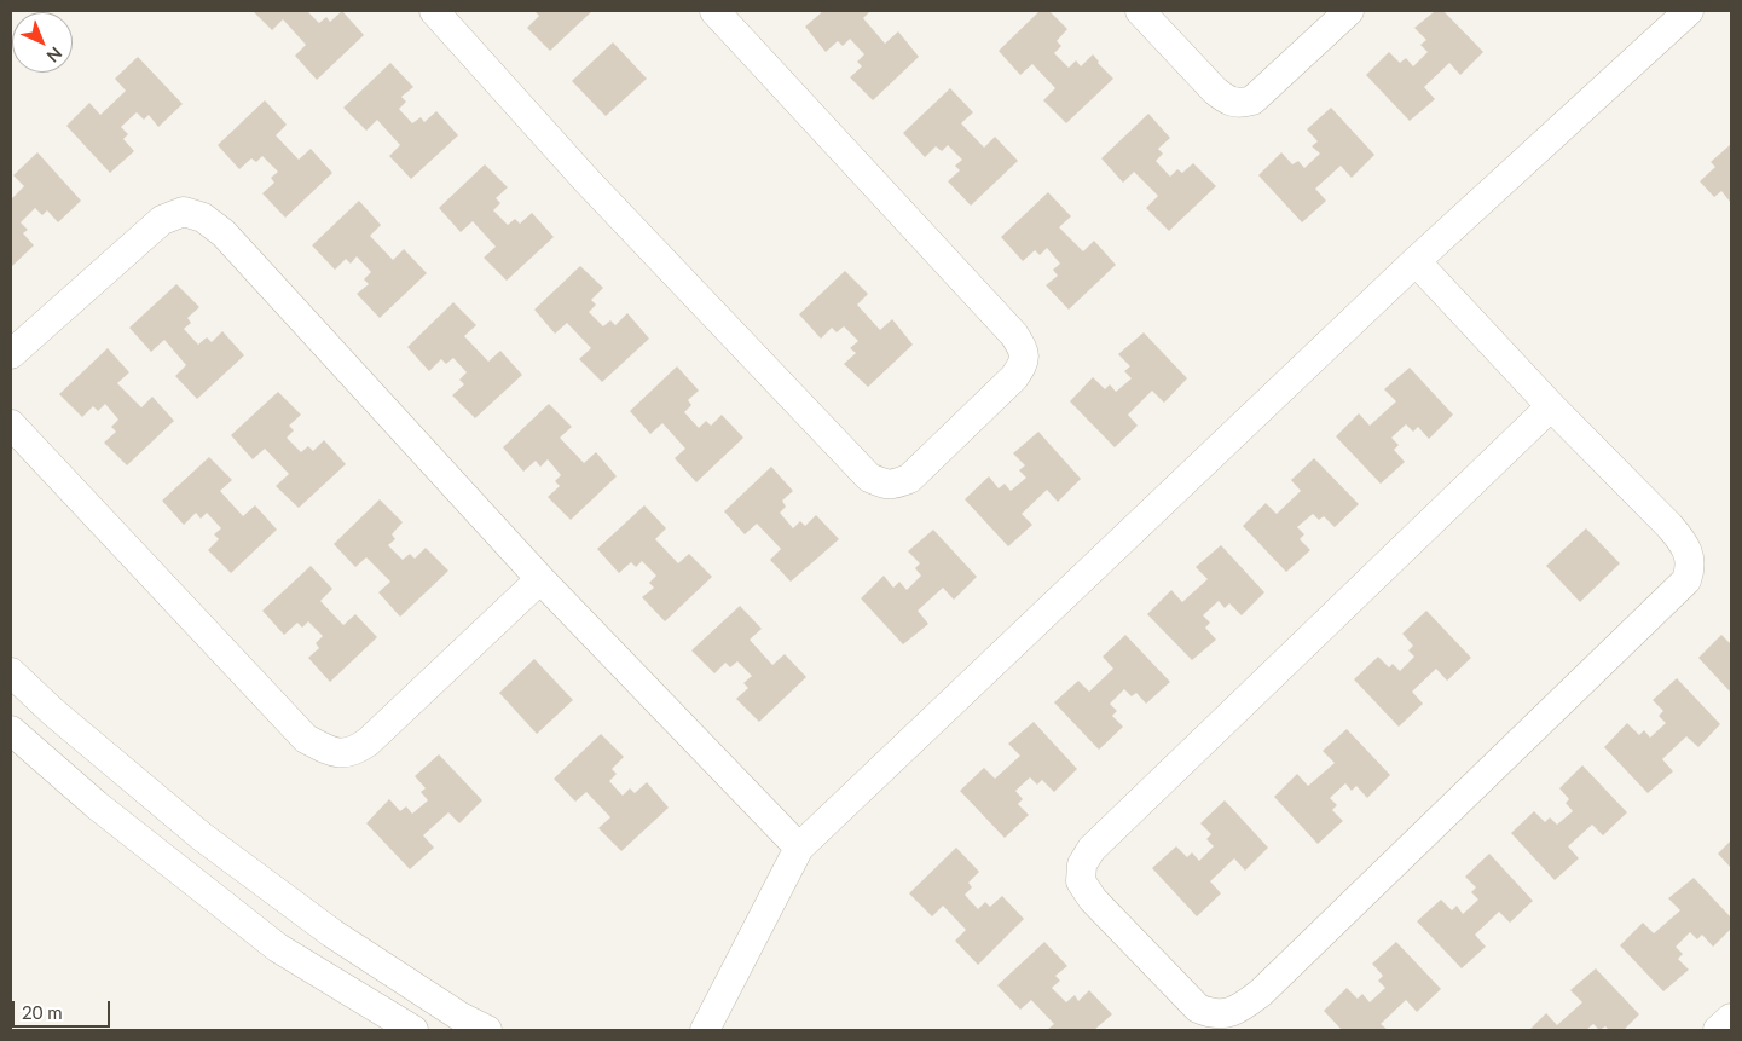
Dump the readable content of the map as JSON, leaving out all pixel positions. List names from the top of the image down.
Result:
{
  "scale_bar": "20 m",
  "north": "bottom right"
}
